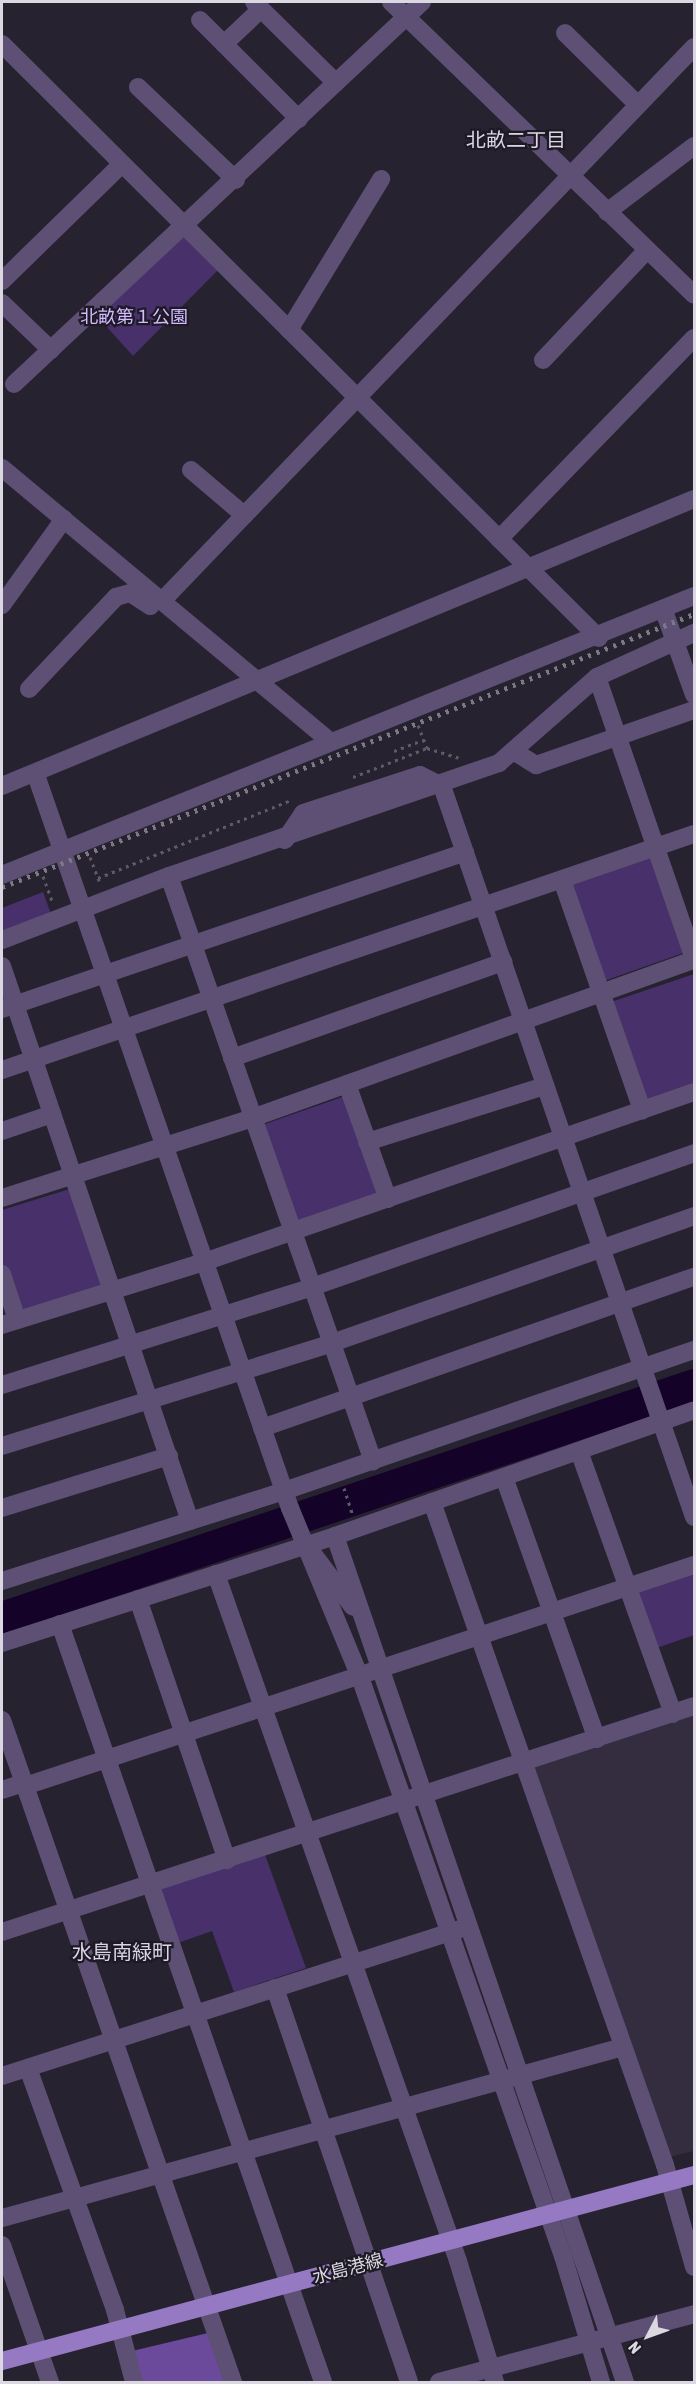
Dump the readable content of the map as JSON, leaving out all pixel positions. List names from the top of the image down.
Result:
{
  "streets": {
    "main road": ["水島港線"]
  },
  "districts": ["北畝二丁目", "水島南緑町"],
  "parks": ["北畝第１公園"],
  "north": "bottom left"
}
